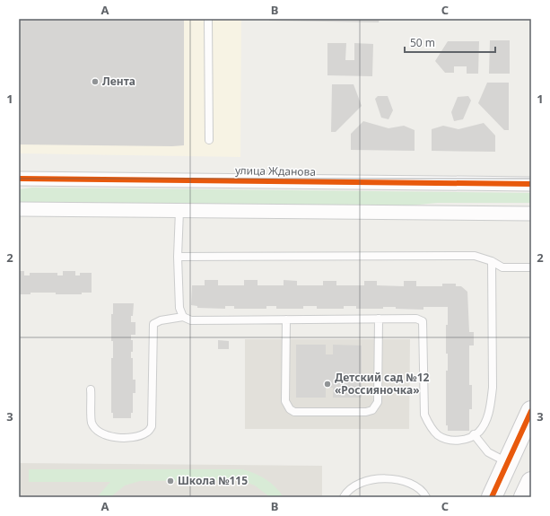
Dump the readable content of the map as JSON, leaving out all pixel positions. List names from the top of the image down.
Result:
{
  "streets": {
    "street": ["улица Жданова"]
  },
  "places": ["Лента", "Детский сад №12 «Россияночка»", "Школа №115"],
  "scale_bar": "50 m",
  "grid": {
    "columns": ["A", "B", "C"],
    "rows": ["1", "2", "3"]
  }
}
